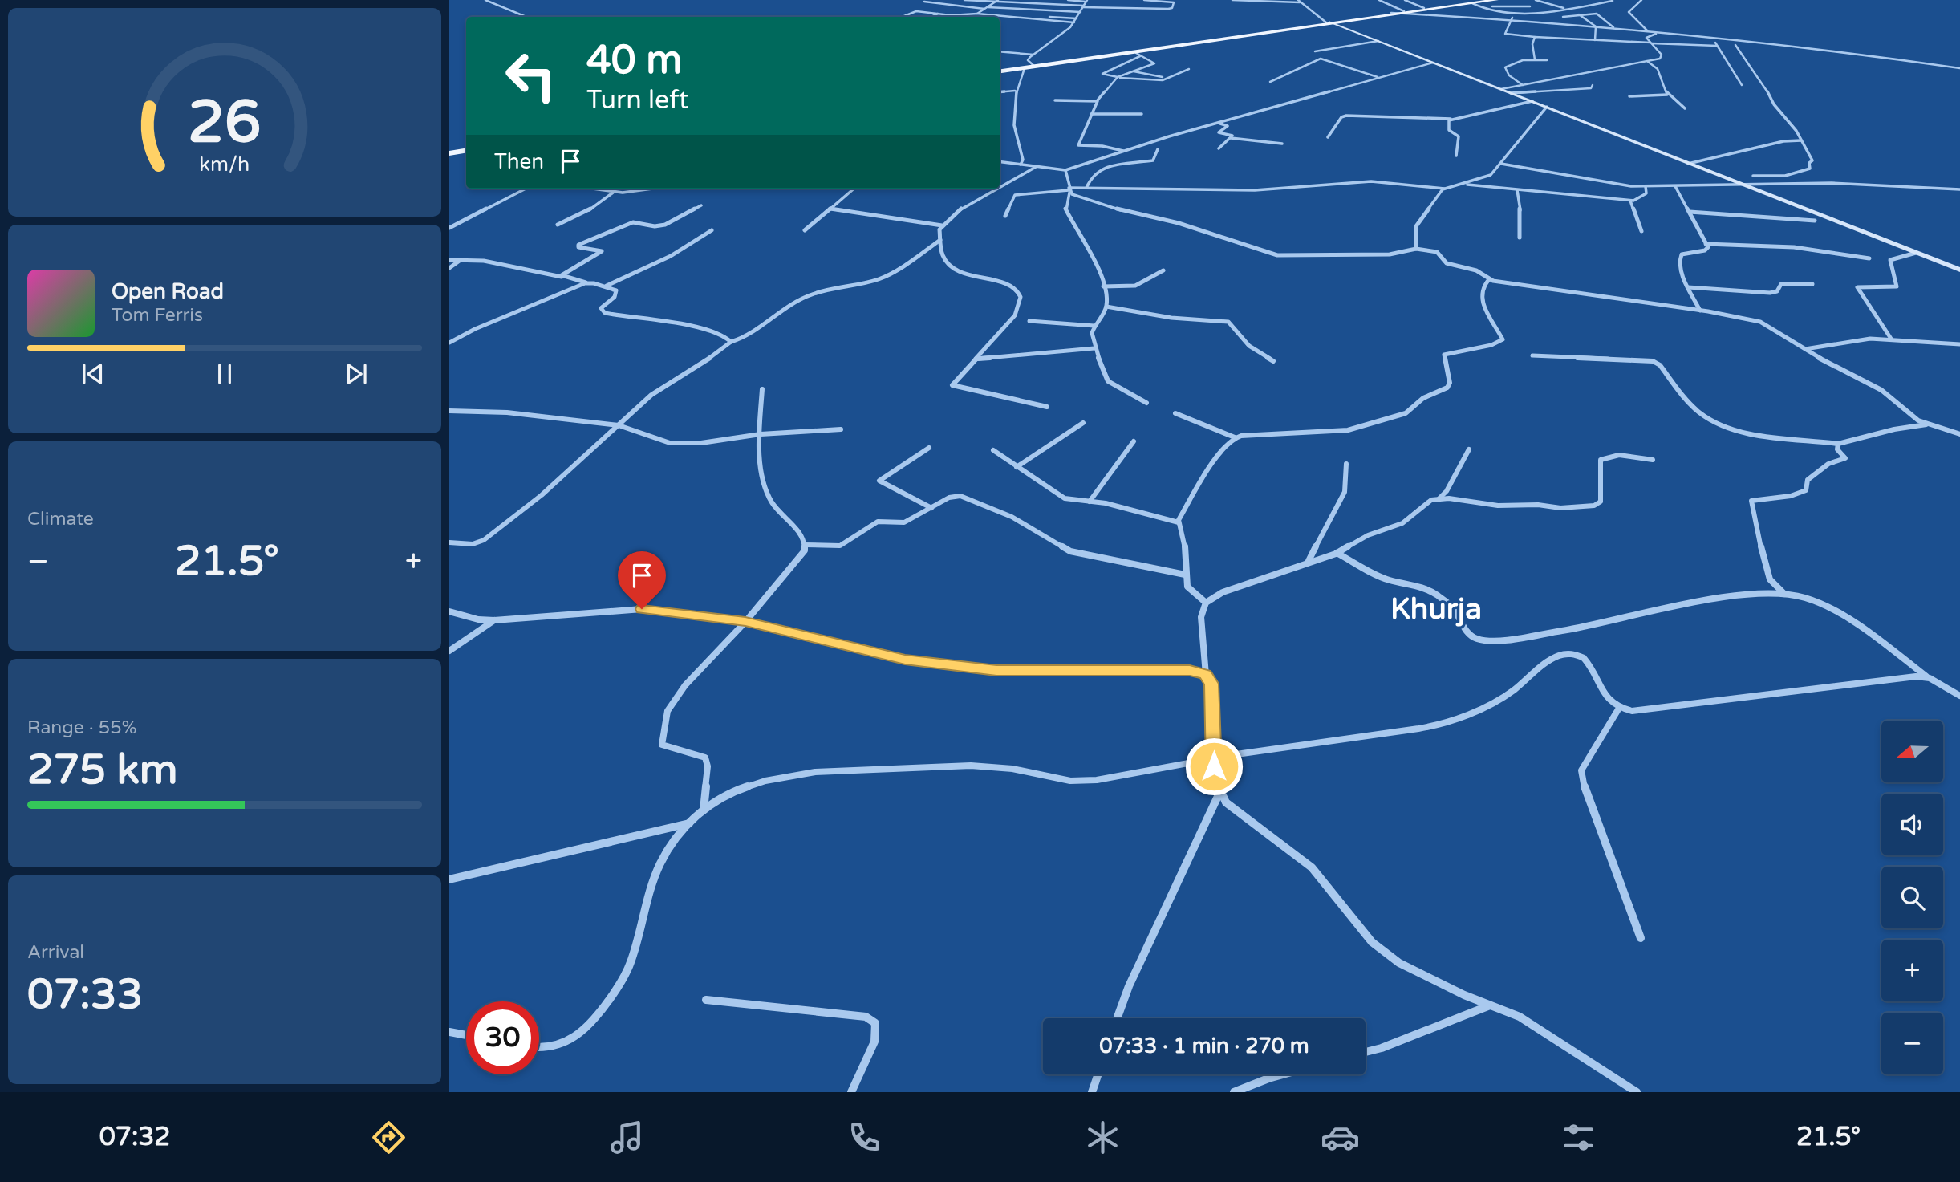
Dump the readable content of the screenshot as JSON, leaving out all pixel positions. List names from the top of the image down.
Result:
{
  "districts": ["Khurja"],
  "north": "left",
  "page": {
    "turn": ["40 m", "Turn left"],
    "then": "Then",
    "song": ["Open Road", "Tom Ferris"],
    "tile": [
      "Climate",
      ["Range · 55%", "275 km"],
      ["Arrival", "07:33"]
    ],
    "heat": ["−", "21.5°", "+"],
    "map_buttons": ["+", "−"],
    "limit": "30",
    "trip": "07:33 · 1 min · 270 m",
    "tabs": ["07:32", "21.5°"],
    "gauge": ["26", "km/h"]
  }
}
